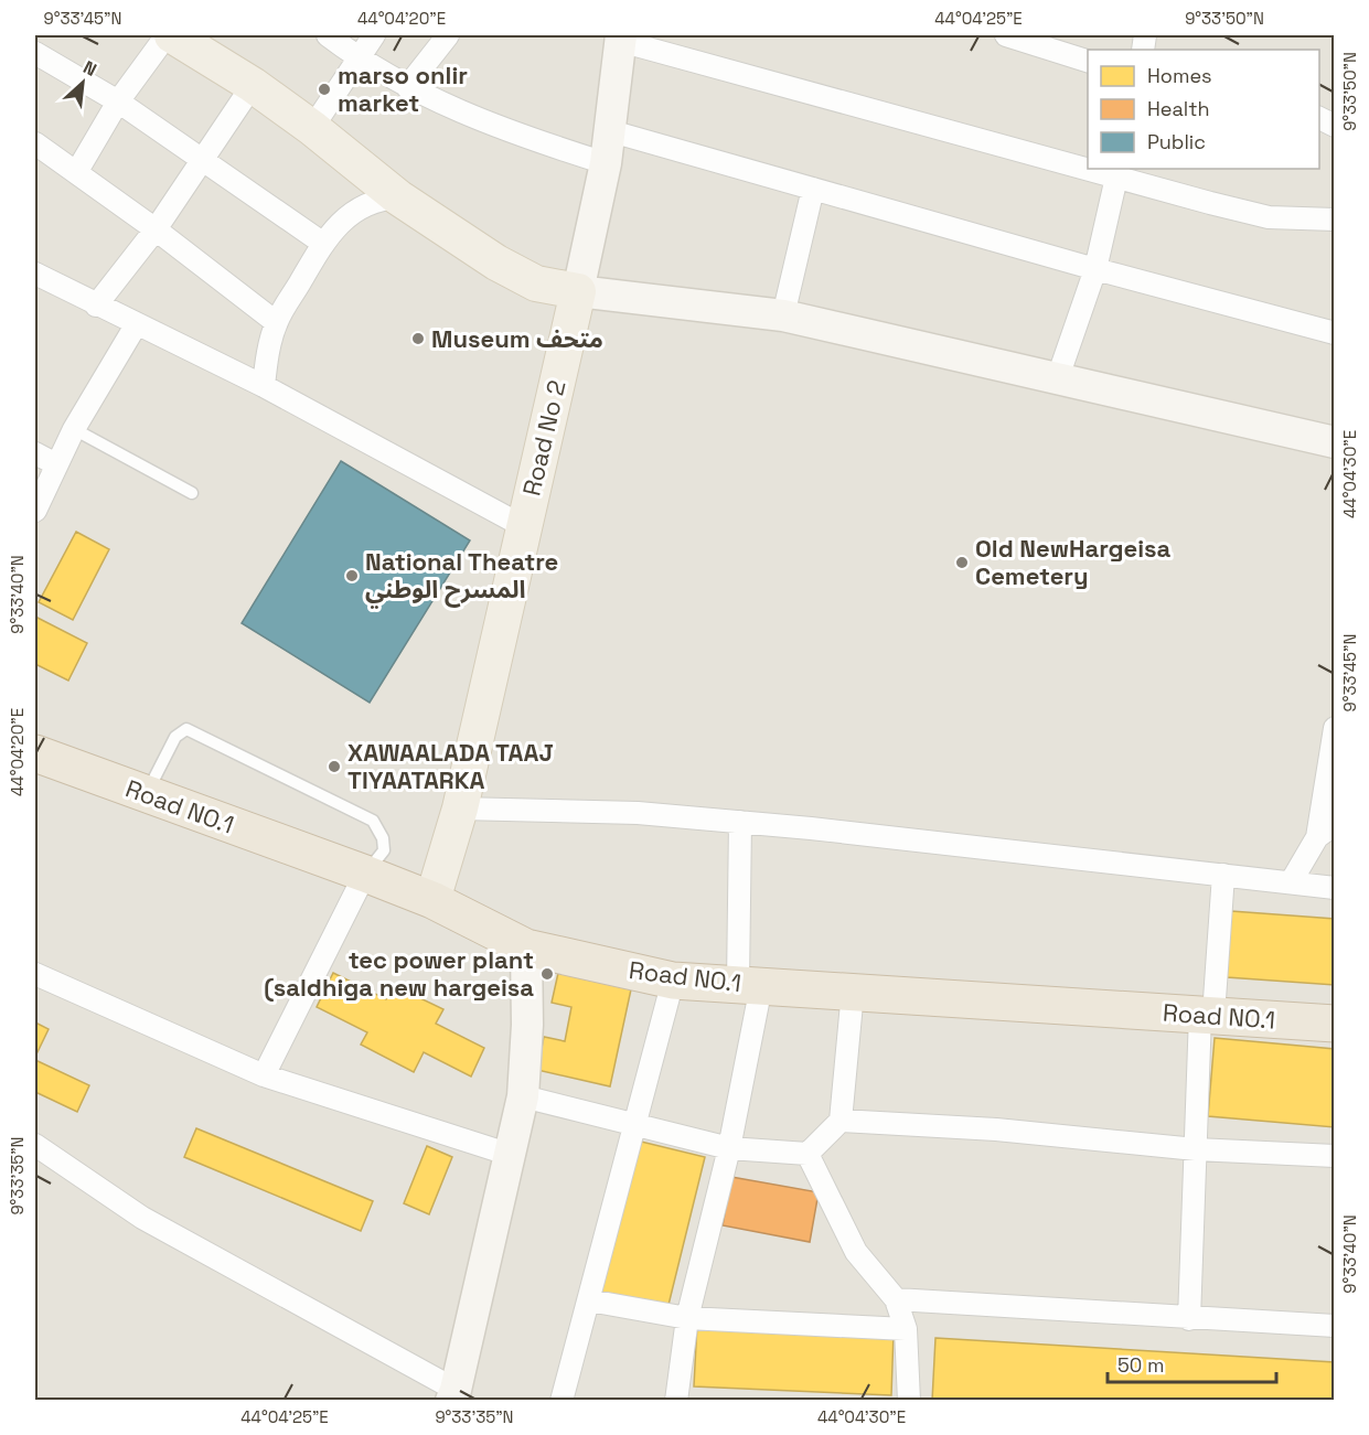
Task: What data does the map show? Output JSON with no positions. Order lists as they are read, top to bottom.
{
  "streets": {
    "highway": ["Road NO.1"],
    "main road": ["Road No 2"]
  },
  "crossings": [
    ["Road No 2", "Road NO.1"]
  ],
  "places": [
    "marso onlir market",
    "Museum متحف",
    "Old NewHargeisa Cemetery",
    "National Theatre المسرح الوطني",
    "XAWAALADA TAAJ TIYAATARKA",
    "tec power plant (saldhiga new hargeisa"
  ],
  "legend": ["Homes", "Health", "Public"],
  "scale_bar": "50 m",
  "north": "top right",
  "coordinates": [
    "9°33'45\"N",
    "44°04'20\"E",
    "44°04'25\"E",
    "9°33'50\"N",
    "44°04'30\"E",
    "9°33'40\"N",
    "9°33'35\"N"
  ]
}
